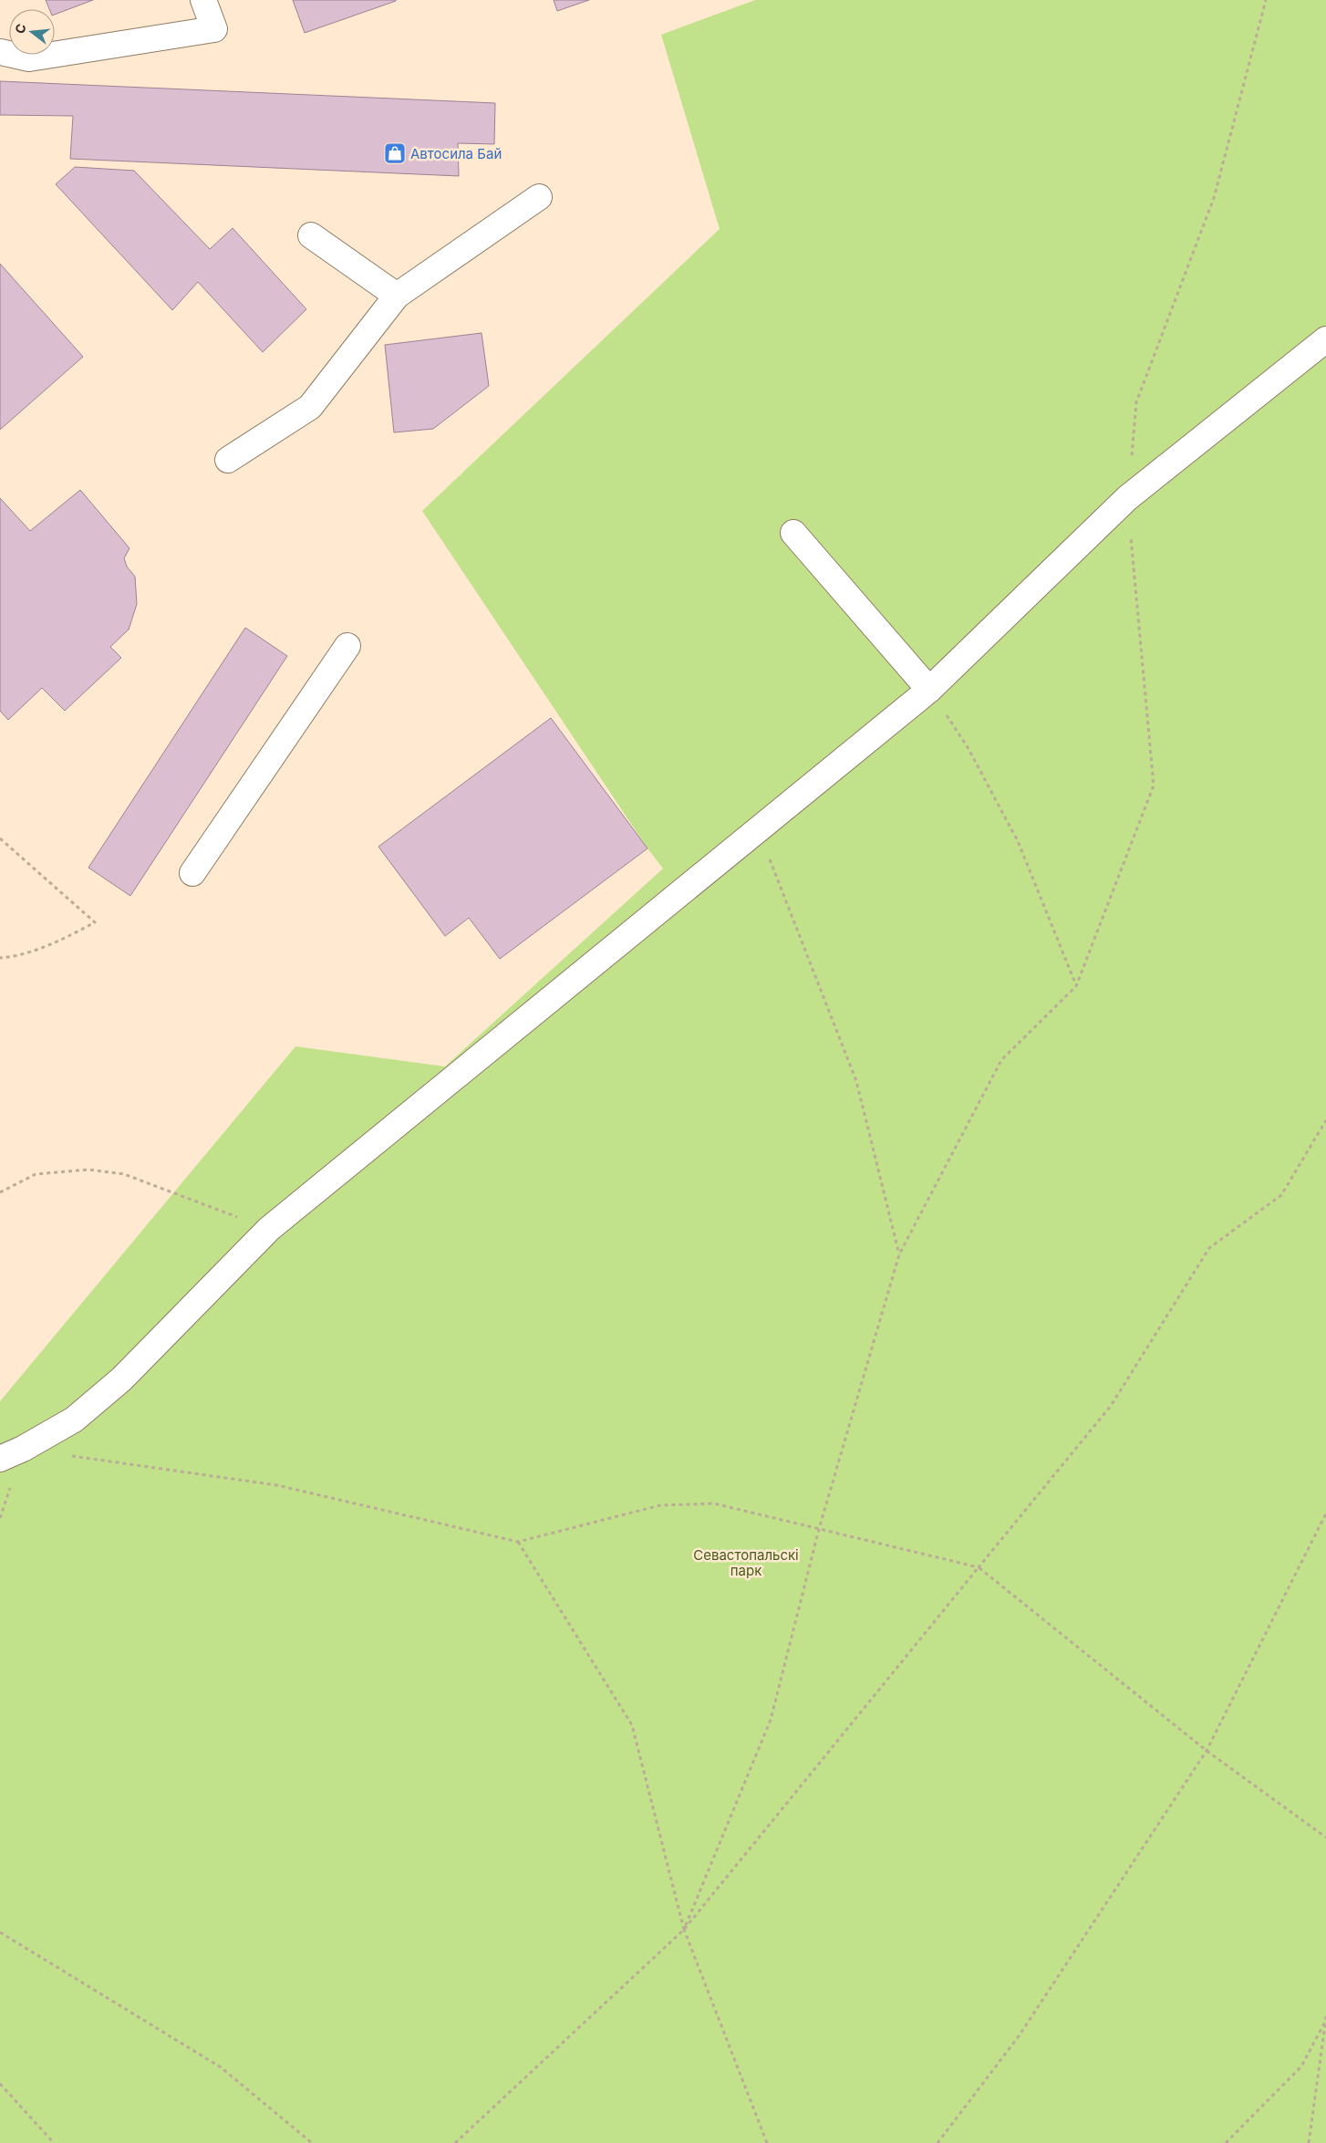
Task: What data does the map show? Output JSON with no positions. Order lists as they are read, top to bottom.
{
  "parks": ["Севастопальскі парк"],
  "places": {
    "shop": ["Автосила Бай"]
  },
  "north": "left"
}
